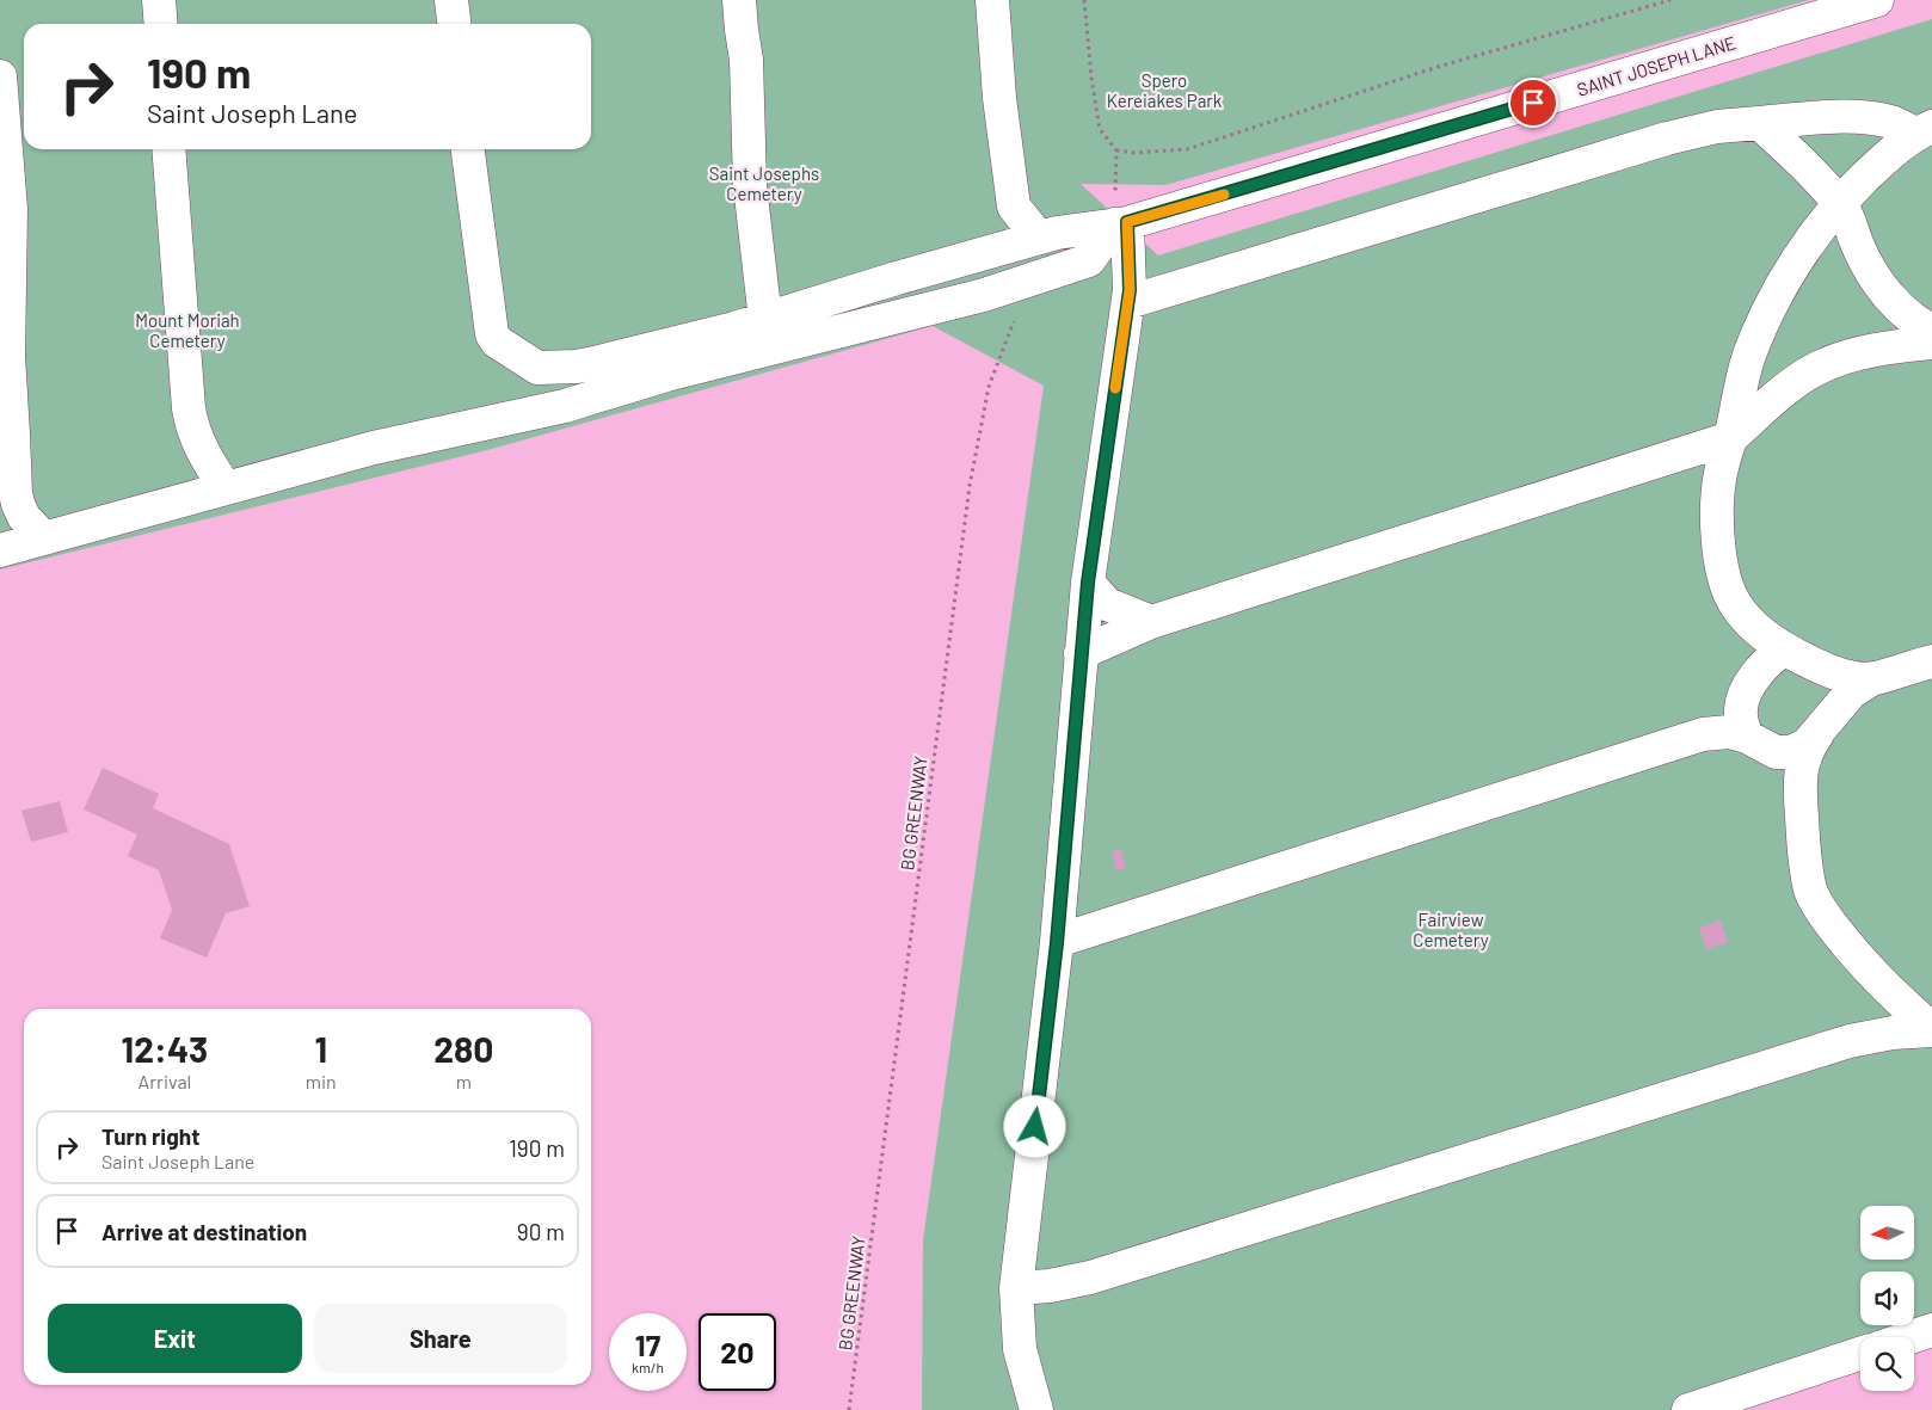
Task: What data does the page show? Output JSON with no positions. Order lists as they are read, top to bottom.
{
  "streets": {
    "street": ["SAINT JOSEPH LANE"],
    "path": ["BG GREENWAY"]
  },
  "parks": [
    "Spero Kereiakes Park",
    "Saint Josephs Cemetery",
    "Mount Moriah Cemetery",
    "Fairview Cemetery"
  ],
  "north": "left",
  "page": {
    "turn": ["190 m", "Saint Joseph Lane"],
    "eta": [
      "12:43",
      "Arrival",
      "1",
      "min",
      "280",
      "m"
    ],
    "list": [
      {
        "name": "Turn right",
        "note": "Saint Joseph Lane",
        "value": "190 m"
      },
      {
        "name": "Arrive at destination",
        "value": "90 m"
      }
    ],
    "buttons": ["Exit", "Share"],
    "speed": "17 km/h",
    "limit": "20"
  }
}
